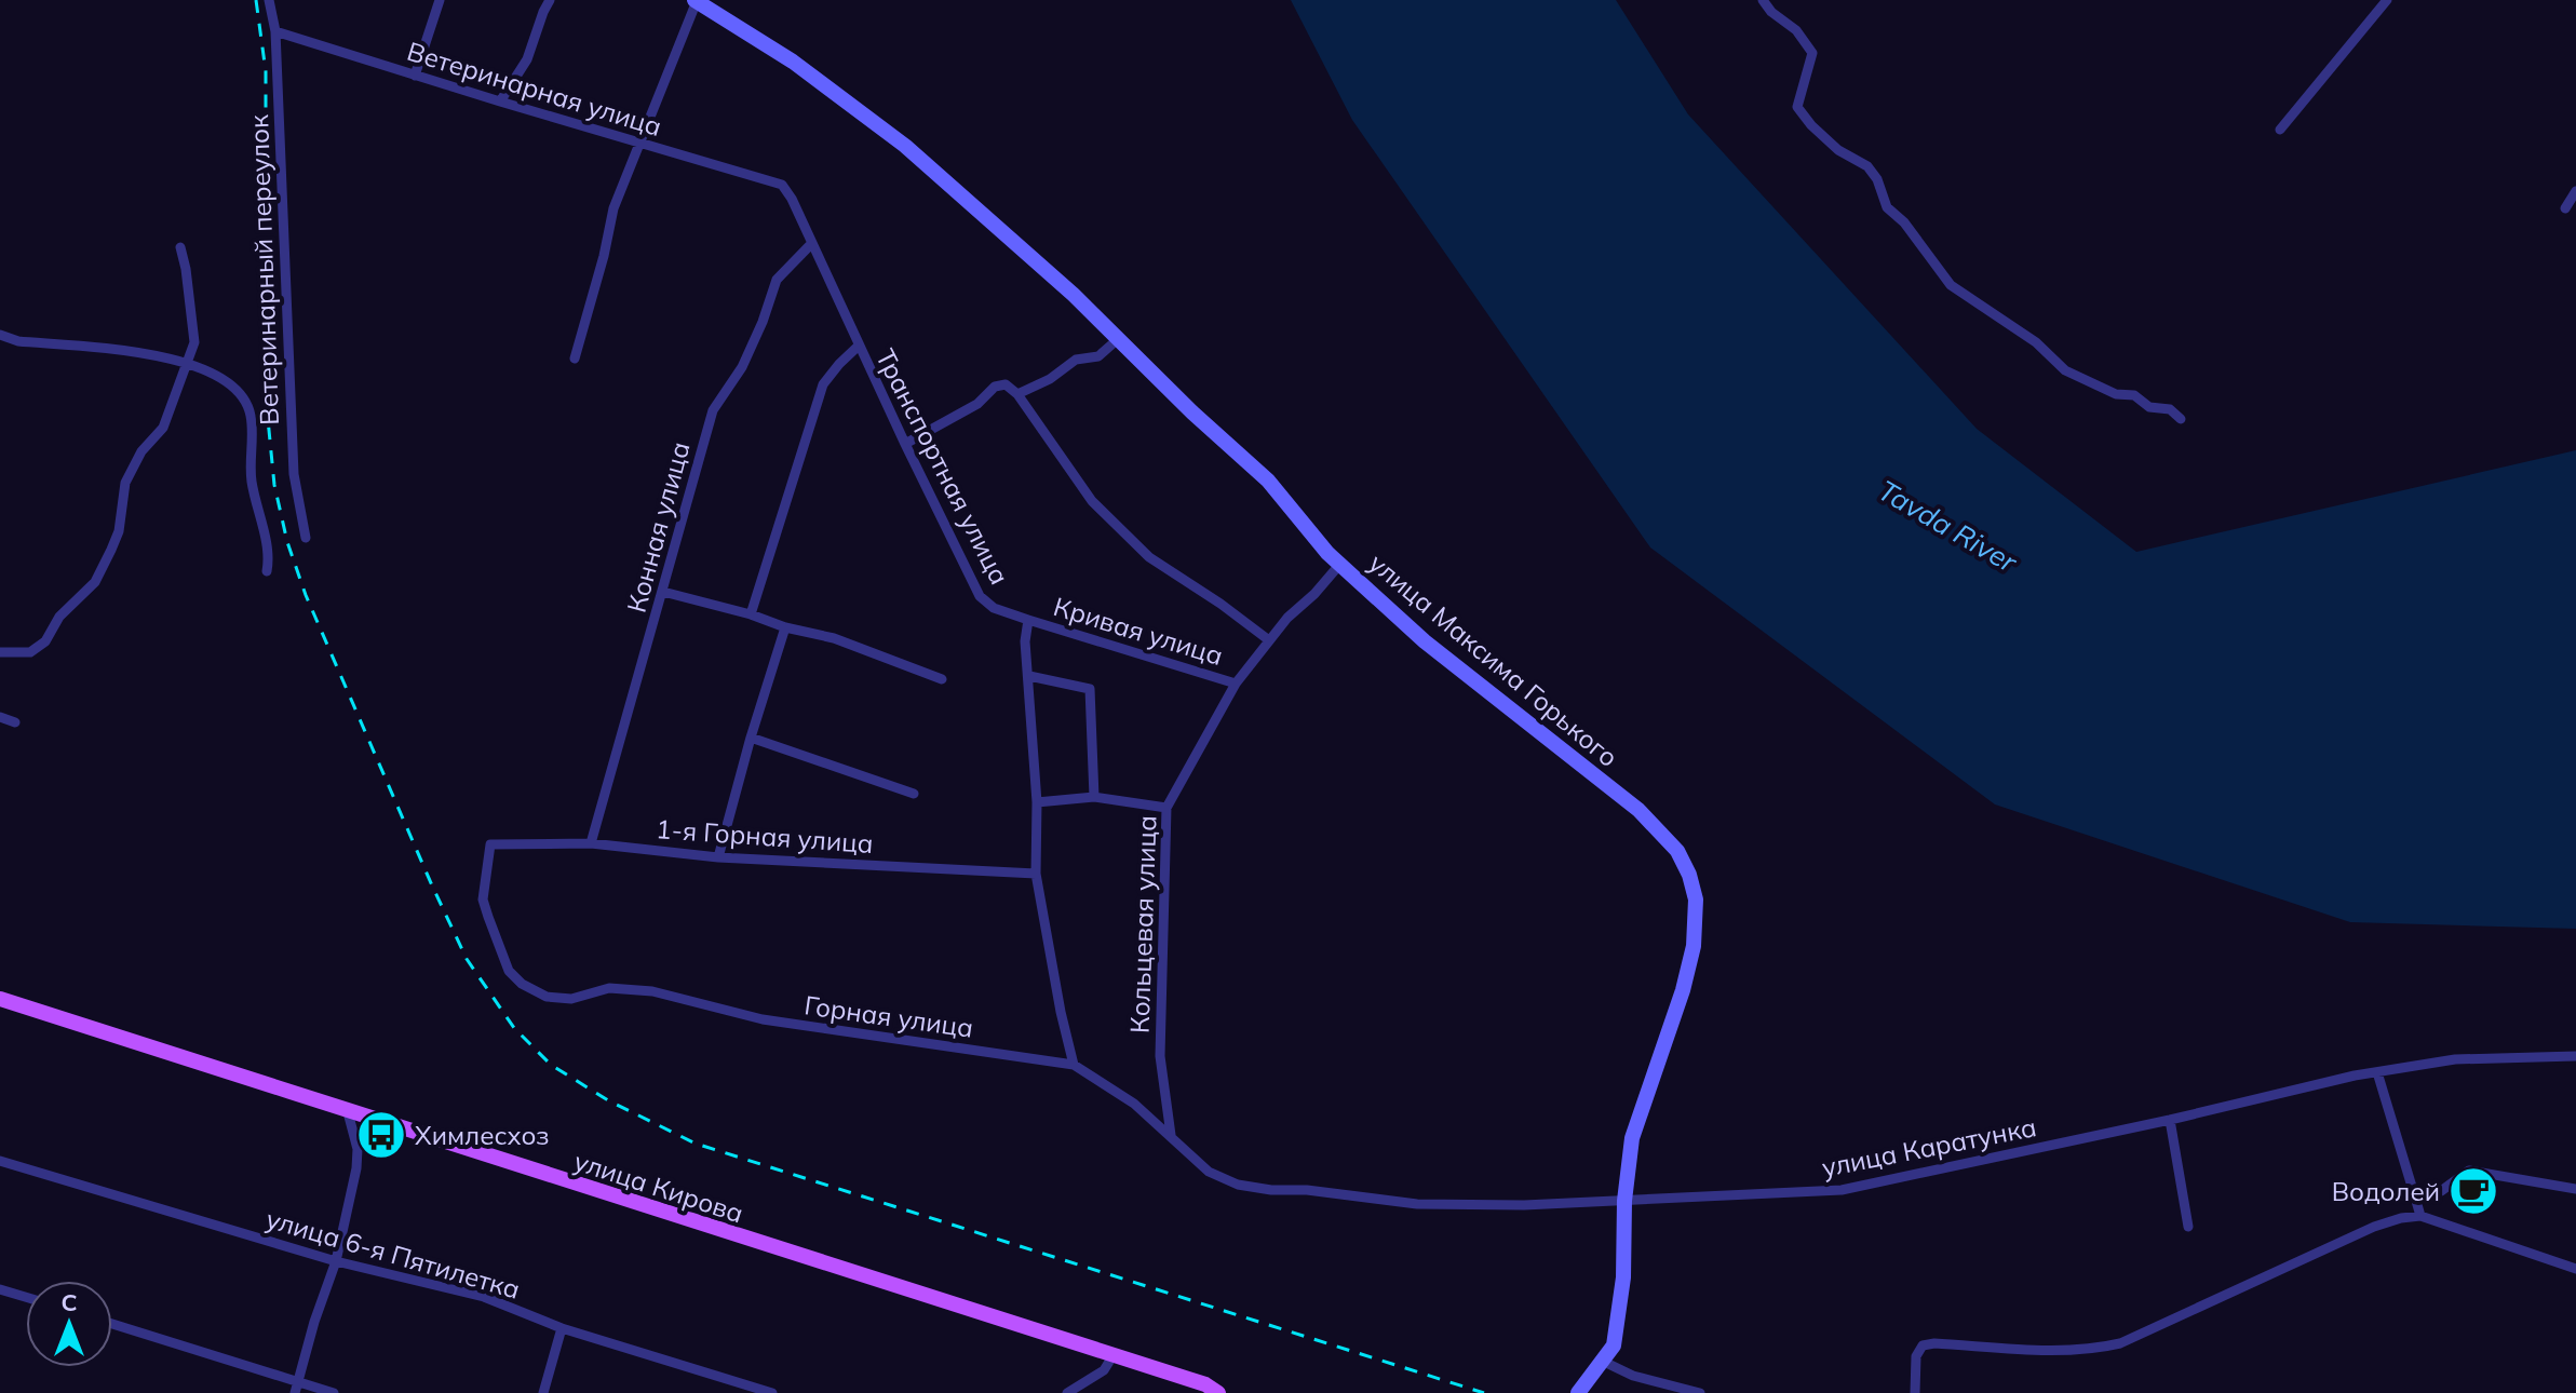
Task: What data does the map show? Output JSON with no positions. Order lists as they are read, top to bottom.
{
  "streets": {
    "main road": ["улица Кирова"],
    "street": [
      "Ветеринарная улица",
      "Ветеринарный переулок",
      "Транспортная улица",
      "Конная улица",
      "Кривая улица",
      "улица Максима Горького",
      "1-я Горная улица",
      "Кольцевая улица",
      "Горная улица",
      "улица Каратунка",
      "улица 6-я Пятилетка"
    ]
  },
  "crossings": [
    ["Ветеринарная улица", "Ветеринарный переулок"],
    ["Ветеринарная улица", "Транспортная улица"],
    ["Транспортная улица", "Конная улица"],
    ["Транспортная улица", "Кривая улица"],
    ["Конная улица", "1-я Горная улица"],
    ["Кривая улица", "Кольцевая улица"],
    ["улица Максима Горького", "Кольцевая улица"],
    ["улица Максима Горького", "улица Каратунка"],
    ["1-я Горная улица", "Горная улица"],
    ["Кольцевая улица", "Горная улица"],
    ["Горная улица", "улица Каратунка"]
  ],
  "water": ["Tavda River"],
  "places": {
    "bus stop": ["Химлесхоз"],
    "cafe": ["Водолей"]
  },
  "north": "top"
}
